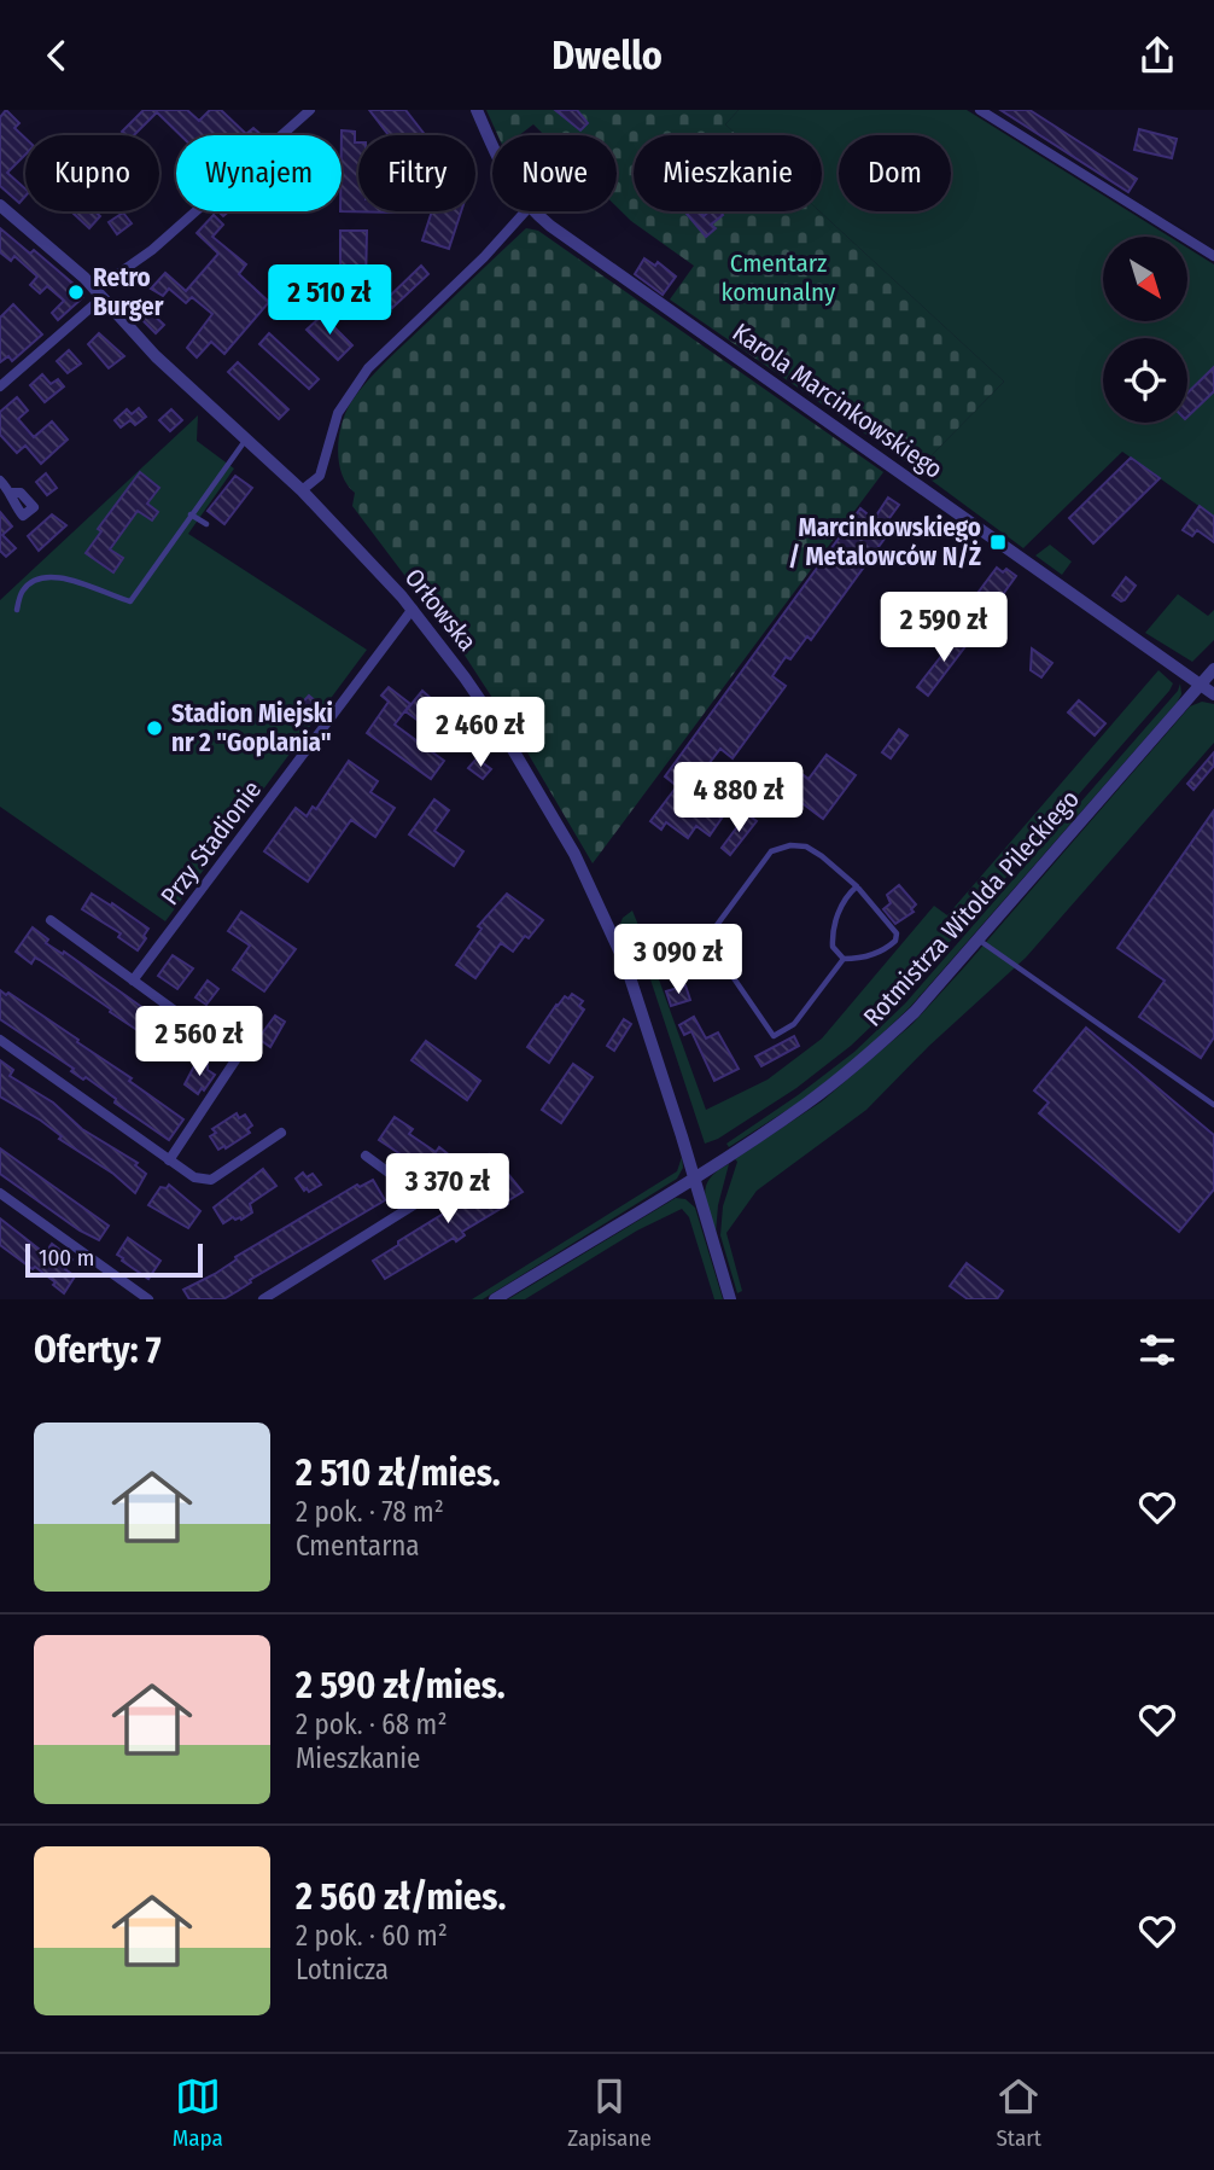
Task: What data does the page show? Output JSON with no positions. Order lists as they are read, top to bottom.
{
  "streets": {
    "street": [
      "Karola Marcinkowskiego",
      "Orłowska",
      "Przy Stadionie",
      "Rotmistrza Witolda Pileckiego"
    ]
  },
  "crossings": [
    ["Karola Marcinkowskiego", "Rotmistrza Witolda Pileckiego"],
    ["Orłowska", "Przy Stadionie"],
    ["Orłowska", "Rotmistrza Witolda Pileckiego"]
  ],
  "parks": ["Cmentarz komunalny"],
  "places": {
    "other": ["Retro Burger", "Stadion Miejski nr 2 \"Goplania\""],
    "transit": ["Marcinkowskiego / Metalowców N/Ż"]
  },
  "scale_bar": "100 m",
  "north": "bottom right",
  "page": {
    "header": "Dwello",
    "chip": [
      "Kupno",
      "Wynajem",
      "Filtry",
      "Nowe",
      "Mieszkanie",
      "Dom"
    ],
    "price": [
      "2 510 zł",
      "2 590 zł",
      "2 460 zł",
      "4 880 zł",
      "3 090 zł",
      "2 560 zł",
      "3 370 zł"
    ],
    "scale": "100 m",
    "heading": "Oferty: 7",
    "list": [
      {
        "name": "2 510 zł/mies.",
        "note": "2 pok. · 78 m² · Cmentarna"
      },
      {
        "name": "2 590 zł/mies.",
        "note": "2 pok. · 68 m² · Mieszkanie"
      },
      {
        "name": "2 560 zł/mies.",
        "note": "2 pok. · 60 m² · Lotnicza"
      }
    ],
    "tabs": ["Mapa", "Zapisane", "Start"]
  }
}
